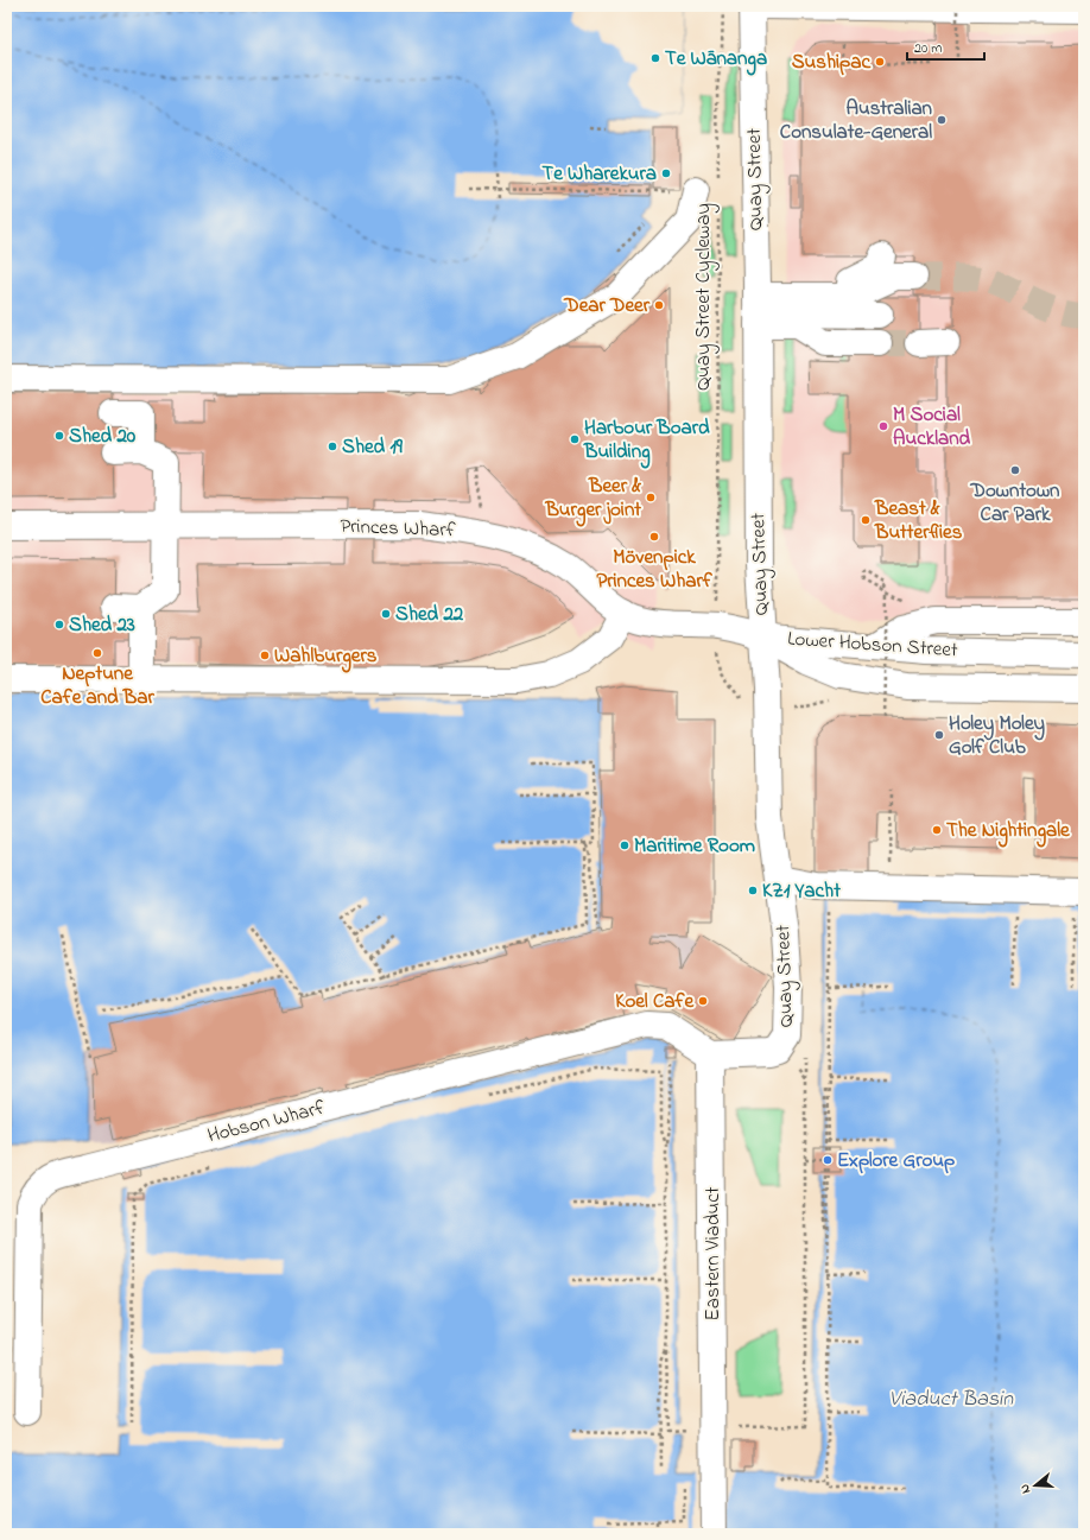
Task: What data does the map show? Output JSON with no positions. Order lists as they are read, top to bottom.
{
  "streets": {
    "street": [
      "Quay Street",
      "Princes Wharf",
      "Lower Hobson Street",
      "Hobson Wharf",
      "Eastern Viaduct"
    ],
    "path": ["Quay Street Cycleway"]
  },
  "crossings": [
    ["Quay Street", "Princes Wharf"],
    ["Quay Street", "Lower Hobson Street"],
    ["Quay Street", "Hobson Wharf"],
    ["Quay Street", "Eastern Viaduct"],
    ["Princes Wharf", "Lower Hobson Street"],
    ["Hobson Wharf", "Eastern Viaduct"]
  ],
  "water": ["Viaduct Basin"],
  "places": [
    "Te Wānanga",
    "Sushipac",
    "Australian Consulate-General",
    "Te Wharekura",
    "Dear Deer",
    "M Social Auckland",
    "Shed 20",
    "Harbour Board Building",
    "Shed 19",
    "Downtown Car Park",
    "Beer & Burger joint",
    "Beast & Butterflies",
    "Mövenpick Princes Wharf",
    "Shed 22",
    "Shed 23",
    "Neptune Cafe and Bar",
    "Wahlburgers",
    "Holey Moley Golf Club",
    "The Nightingale",
    "Maritime Room",
    "KZ1 Yacht",
    "Koel Cafe",
    "Explore Group"
  ],
  "scale_bar": "20 m",
  "north": "left"
}
